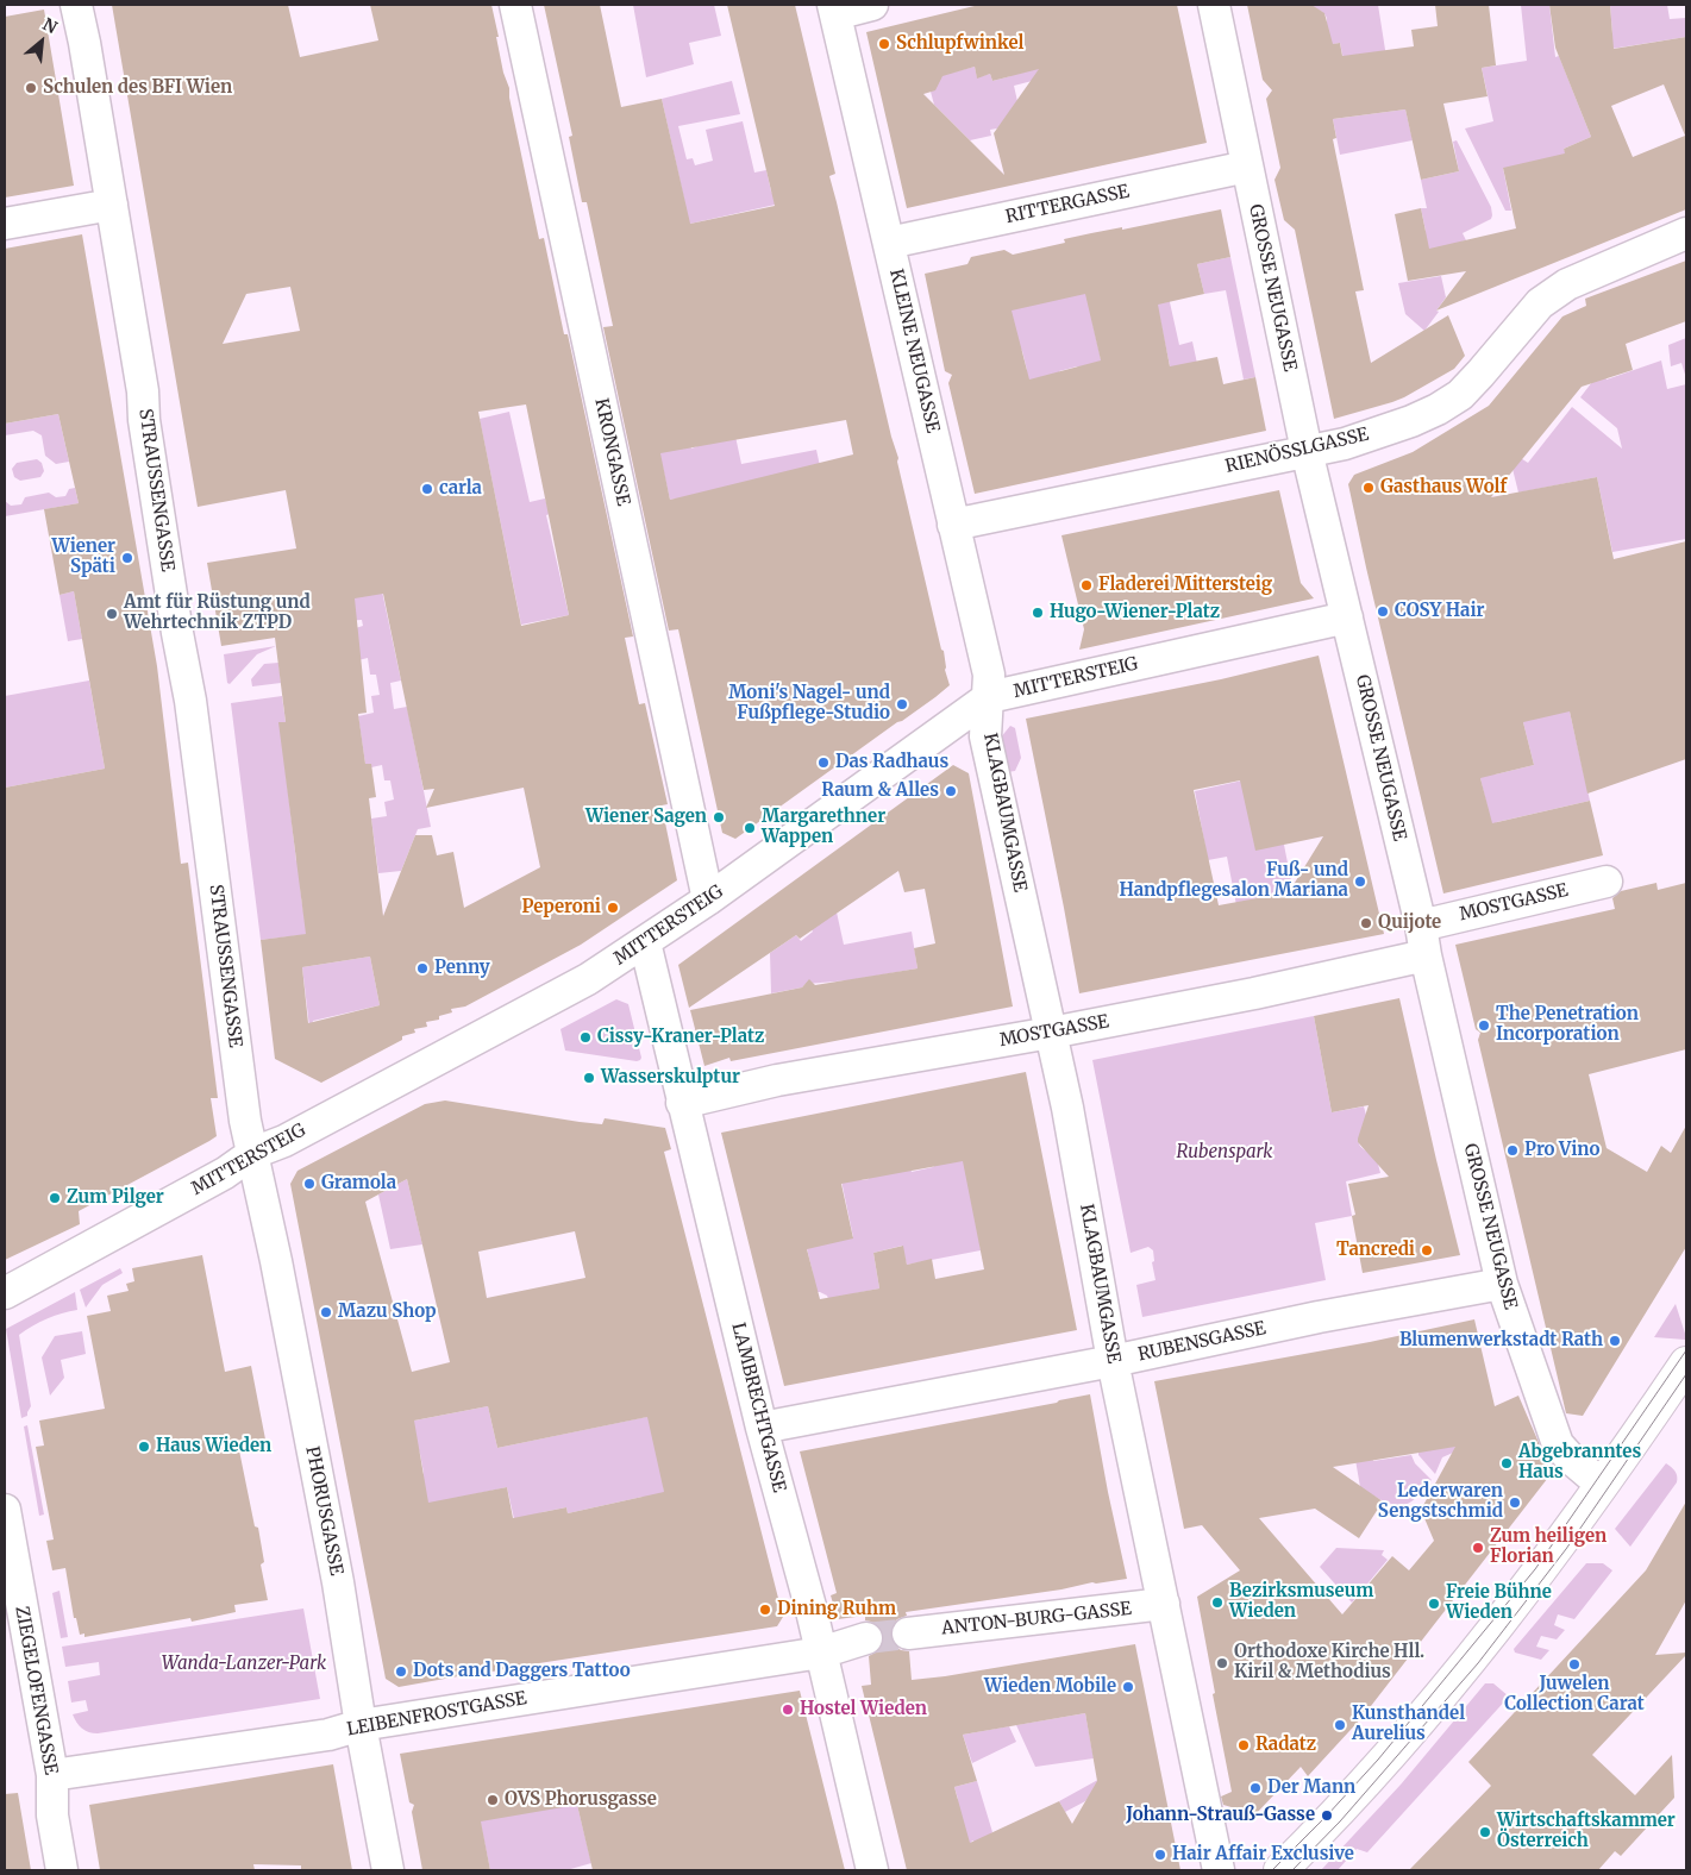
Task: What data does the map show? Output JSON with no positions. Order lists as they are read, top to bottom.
{
  "streets": {
    "street": [
      "RITTERGASSE",
      "GROSSE NEUGASSE",
      "KLEINE NEUGASSE",
      "RIENÖSSLGASSE",
      "KRONGASSE",
      "STRAUSSENGASSE",
      "MITTERSTEIG",
      "KLAGBAUMGASSE",
      "MOSTGASSE",
      "RUBENSGASSE",
      "LAMBRECHTGASSE",
      "PHORUSGASSE",
      "ANTON-BURG-GASSE",
      "ZIEGELOFENGASSE",
      "LEIBENFROSTGASSE"
    ]
  },
  "crossings": [
    ["RITTERGASSE", "GROSSE NEUGASSE"],
    ["RITTERGASSE", "KLEINE NEUGASSE"],
    ["GROSSE NEUGASSE", "RIENÖSSLGASSE"],
    ["GROSSE NEUGASSE", "MITTERSTEIG"],
    ["GROSSE NEUGASSE", "MOSTGASSE"],
    ["GROSSE NEUGASSE", "RUBENSGASSE"],
    ["KLEINE NEUGASSE", "RIENÖSSLGASSE"],
    ["KLEINE NEUGASSE", "MITTERSTEIG"],
    ["KLEINE NEUGASSE", "KLAGBAUMGASSE"],
    ["KRONGASSE", "MITTERSTEIG"],
    ["STRAUSSENGASSE", "MITTERSTEIG"],
    ["STRAUSSENGASSE", "PHORUSGASSE"],
    ["MITTERSTEIG", "KLAGBAUMGASSE"],
    ["MITTERSTEIG", "LAMBRECHTGASSE"],
    ["MITTERSTEIG", "PHORUSGASSE"],
    ["KLAGBAUMGASSE", "MOSTGASSE"],
    ["KLAGBAUMGASSE", "RUBENSGASSE"],
    ["KLAGBAUMGASSE", "ANTON-BURG-GASSE"],
    ["MOSTGASSE", "LAMBRECHTGASSE"],
    ["RUBENSGASSE", "LAMBRECHTGASSE"],
    ["LAMBRECHTGASSE", "LEIBENFROSTGASSE"],
    ["PHORUSGASSE", "LEIBENFROSTGASSE"],
    ["ZIEGELOFENGASSE", "LEIBENFROSTGASSE"]
  ],
  "parks": ["Rubenspark", "Wanda-Lanzer-Park"],
  "places": [
    "Schlupfwinkel",
    "Schulen des BFI Wien",
    "Gasthaus Wolf",
    "carla",
    "Wiener Späti",
    "Fladerei Mittersteig",
    "COSY Hair",
    "Hugo-Wiener-Platz",
    "Amt für Rüstung und Wehrtechnik ZTPD",
    "Moni's Nagel- und Fußpflege-Studio",
    "Das Radhaus",
    "Raum & Alles",
    "Wiener Sagen",
    "Margarethner Wappen",
    "Fuß- und Handpflegesalon Mariana",
    "Peperoni",
    "Quijote",
    "Penny",
    "The Penetration Incorporation",
    "Cissy-Kraner-Platz",
    "Wasserskulptur",
    "Pro Vino",
    "Gramola",
    "Zum Pilger",
    "Tancredi",
    "Mazu Shop",
    "Blumenwerkstadt Rath",
    "Haus Wieden",
    "Abgebranntes Haus",
    "Lederwaren Sengstschmid",
    "Zum heiligen Florian",
    "Bezirksmuseum Wieden",
    "Freie Bühne Wieden",
    "Dining Ruhm",
    "Orthodoxe Kirche Hll. Kiril & Methodius",
    "Juwelen Collection Carat",
    "Dots and Daggers Tattoo",
    "Wieden Mobile",
    "Hostel Wieden",
    "Kunsthandel Aurelius",
    "Radatz",
    "Der Mann",
    "OVS Phorusgasse",
    "Johann-Strauß-Gasse",
    "Wirtschaftskammer Österreich",
    "Hair Affair Exclusive"
  ],
  "north": "top right"
}
